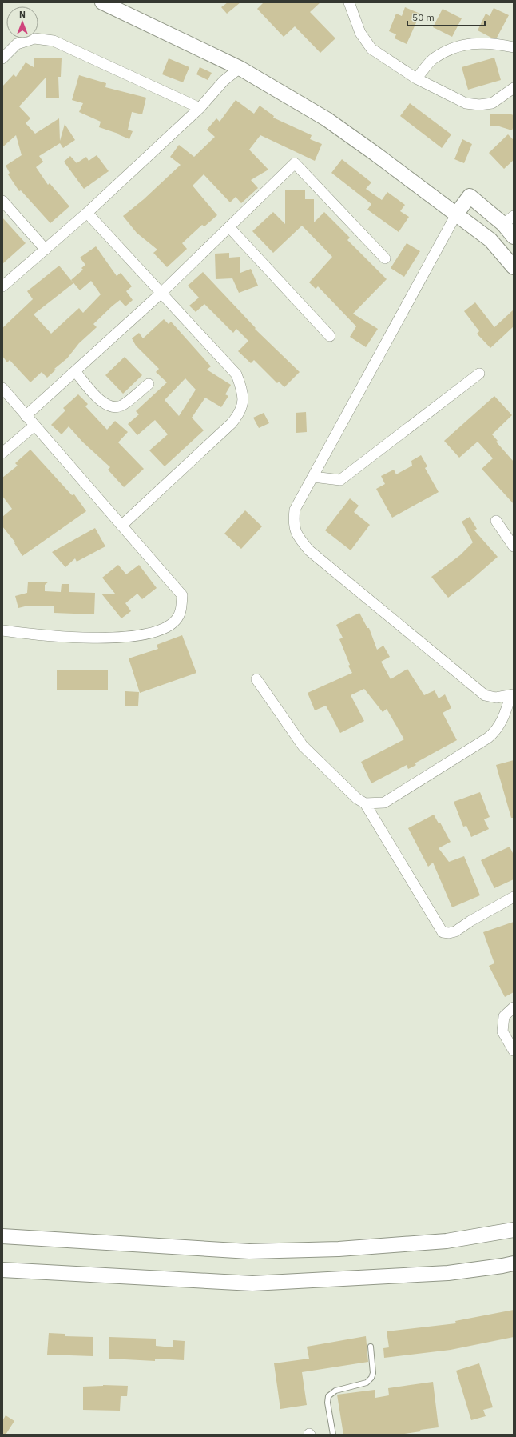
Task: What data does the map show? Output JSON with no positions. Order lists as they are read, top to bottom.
{
  "scale_bar": "50 m",
  "north": "top"
}
